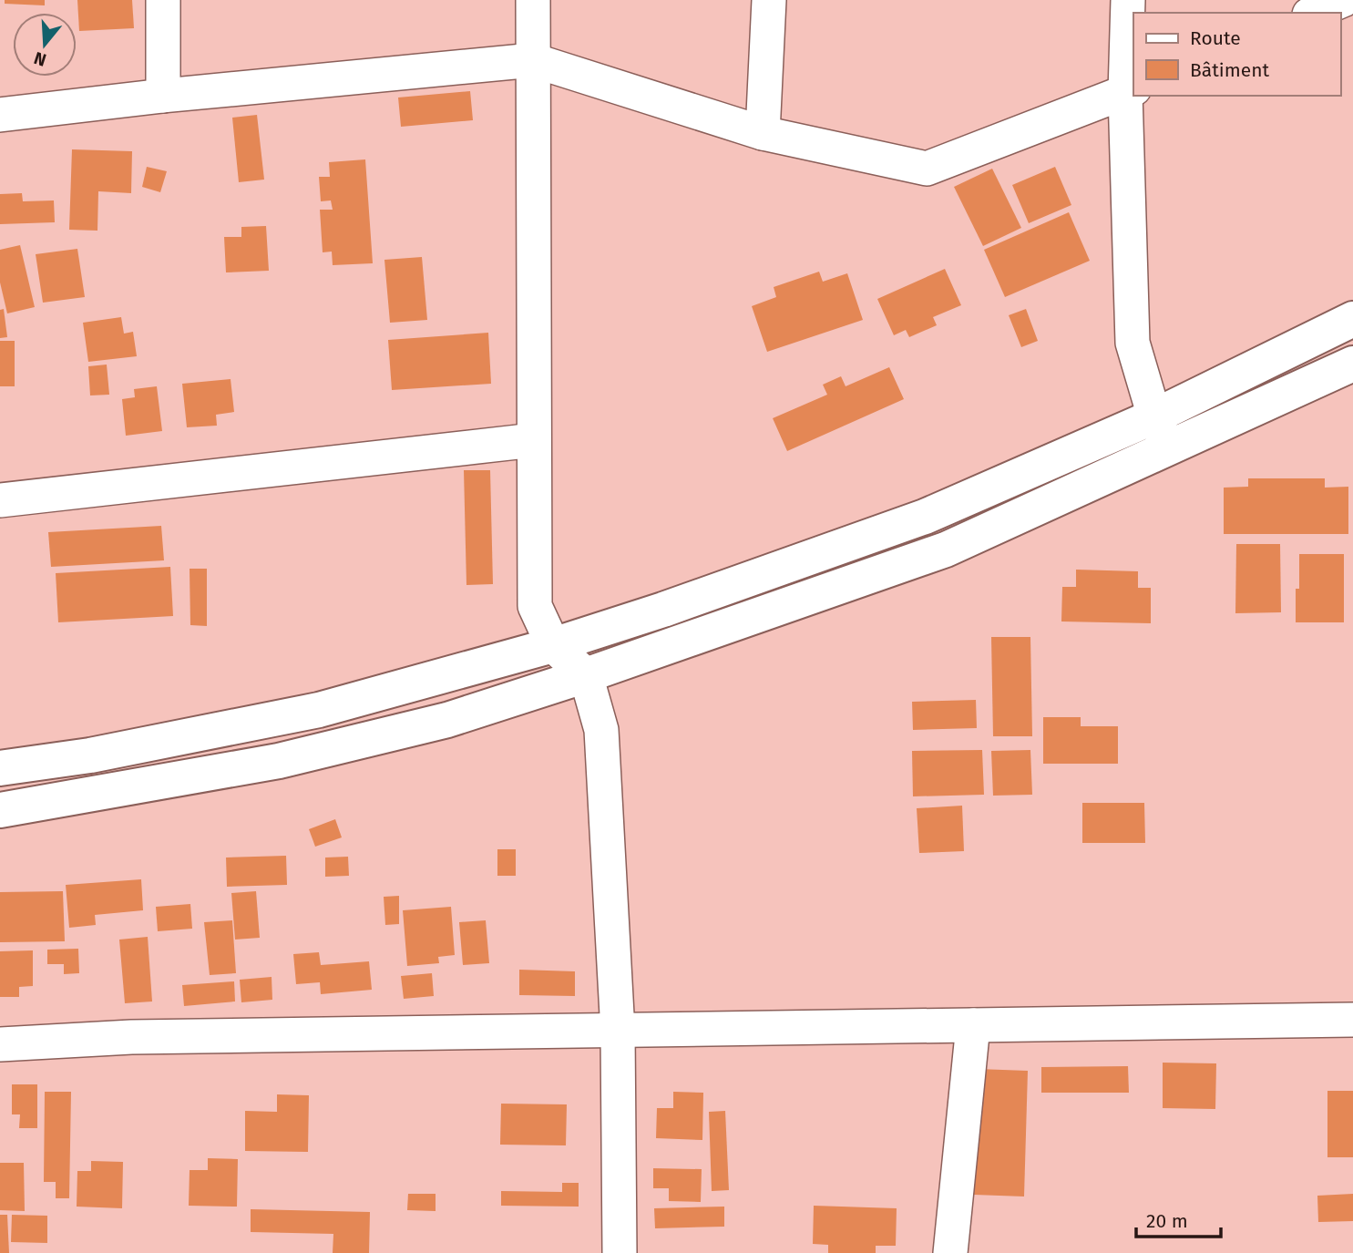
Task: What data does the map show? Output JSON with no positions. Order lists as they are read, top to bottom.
{
  "legend": ["Route", "Bâtiment"],
  "scale_bar": "20 m",
  "north": "bottom"
}
